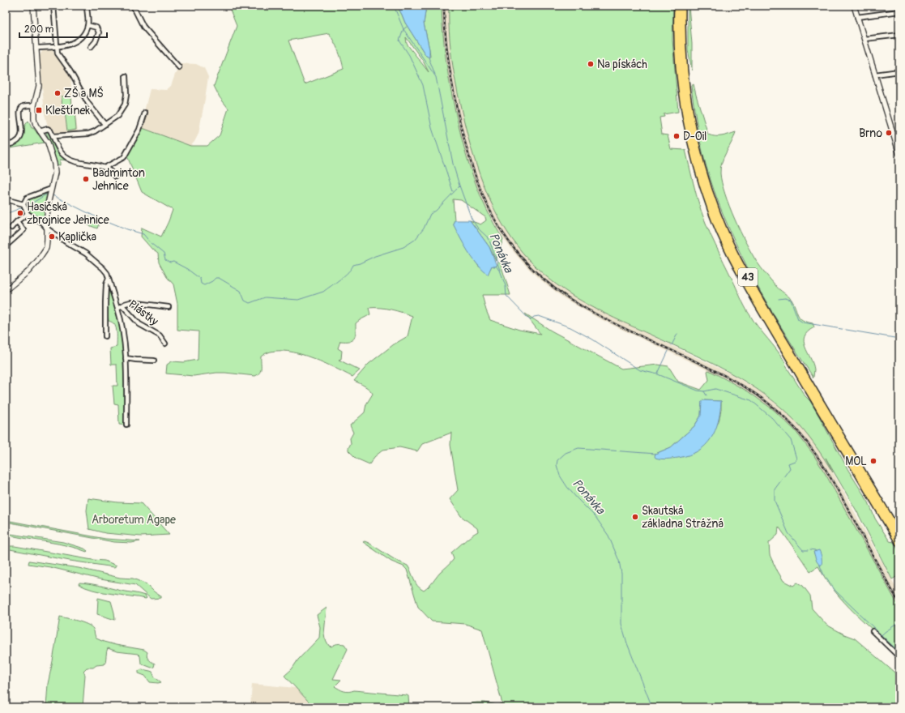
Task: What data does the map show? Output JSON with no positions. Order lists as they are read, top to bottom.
{
  "streets": {
    "highway": ["43"],
    "street": ["Plástky"]
  },
  "water": ["Ponávka"],
  "parks": ["Arboretum Agape"],
  "places": {
    "other": [
      "Na pískách",
      "ZŠ a MŠ",
      "Brno",
      "D-Oil",
      "Badminton Jehnice",
      "Hasičská zbrojnice Jehnice",
      "Kaplička",
      "MOL",
      "Skautská základna Strážná"
    ],
    "transit": ["Kleštínek"]
  },
  "scale_bar": "200 m"
}
